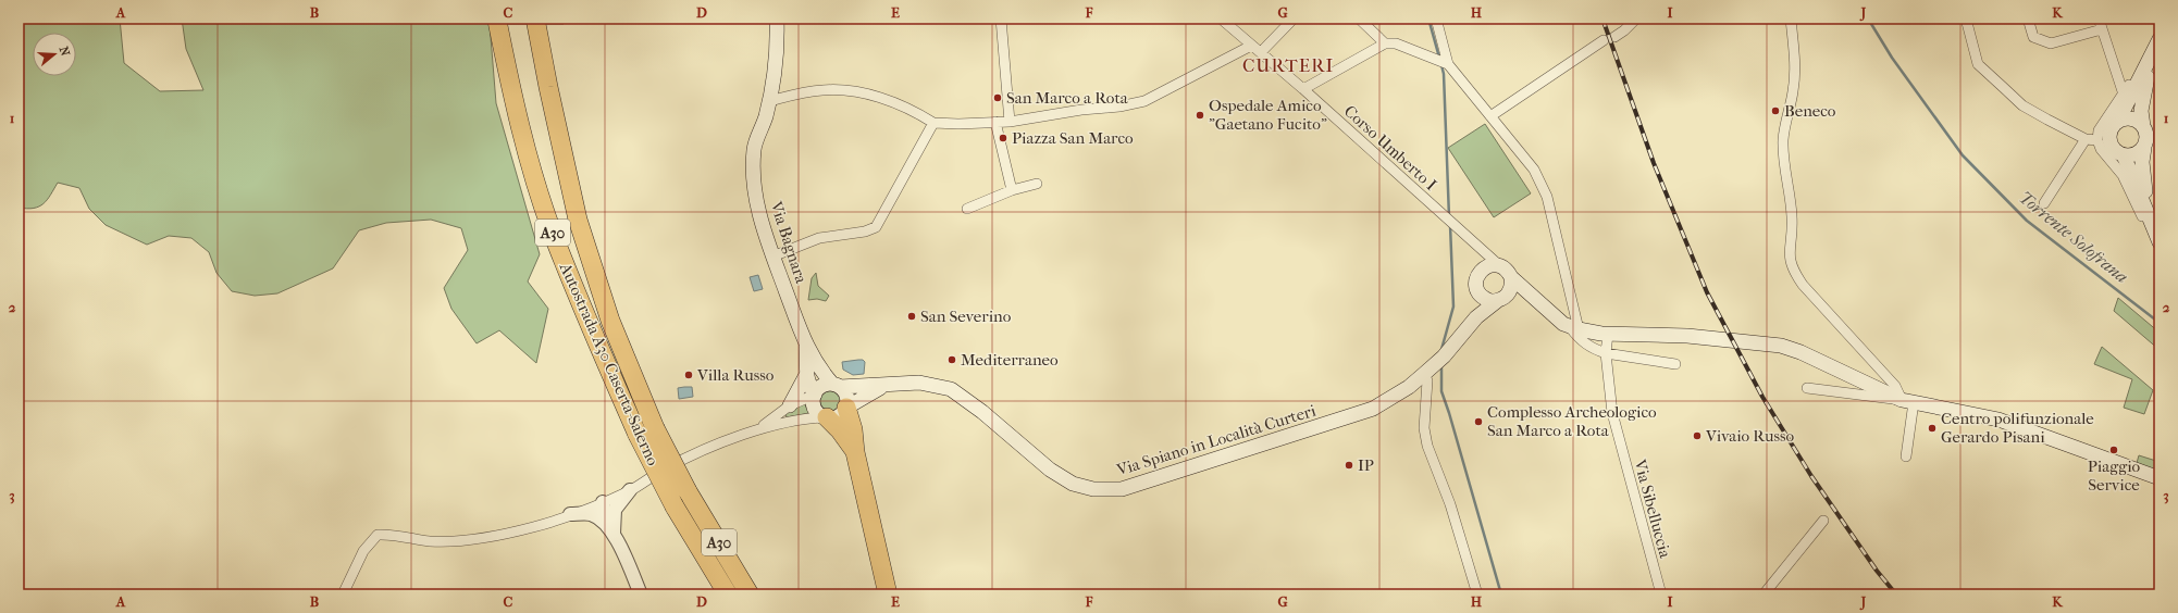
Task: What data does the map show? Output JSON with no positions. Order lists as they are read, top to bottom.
{
  "streets": {
    "highway": ["A30", "Autostrada A30 Caserta-Salerno"],
    "main road": ["Via Bagnara", "Via Spiano in Località Curteri"],
    "street": ["Corso Umberto I", "Via Sibelluccia"]
  },
  "crossings": [
    ["Corso Umberto I", "Via Spiano in Località Curteri"],
    ["Via Bagnara", "Via Spiano in Località Curteri"]
  ],
  "districts": ["CURTERI"],
  "water": ["Torrente Solofrana"],
  "places": [
    "San Marco a Rota",
    "Beneco",
    "Ospedale Amico \"Gaetano Fucito\"",
    "Piazza San Marco",
    "San Severino",
    "Mediterraneo",
    "Villa Russo",
    "Complesso Archeologico San Marco a Rota",
    "Centro polifunzionale Gerardo Pisani",
    "Vivaio Russo",
    "Piaggio Service",
    "IP"
  ],
  "north": "right",
  "grid": {
    "columns": [
      "A",
      "B",
      "C",
      "D",
      "E",
      "F",
      "G",
      "H",
      "I",
      "J",
      "K"
    ],
    "rows": ["1", "2", "3"]
  }
}
